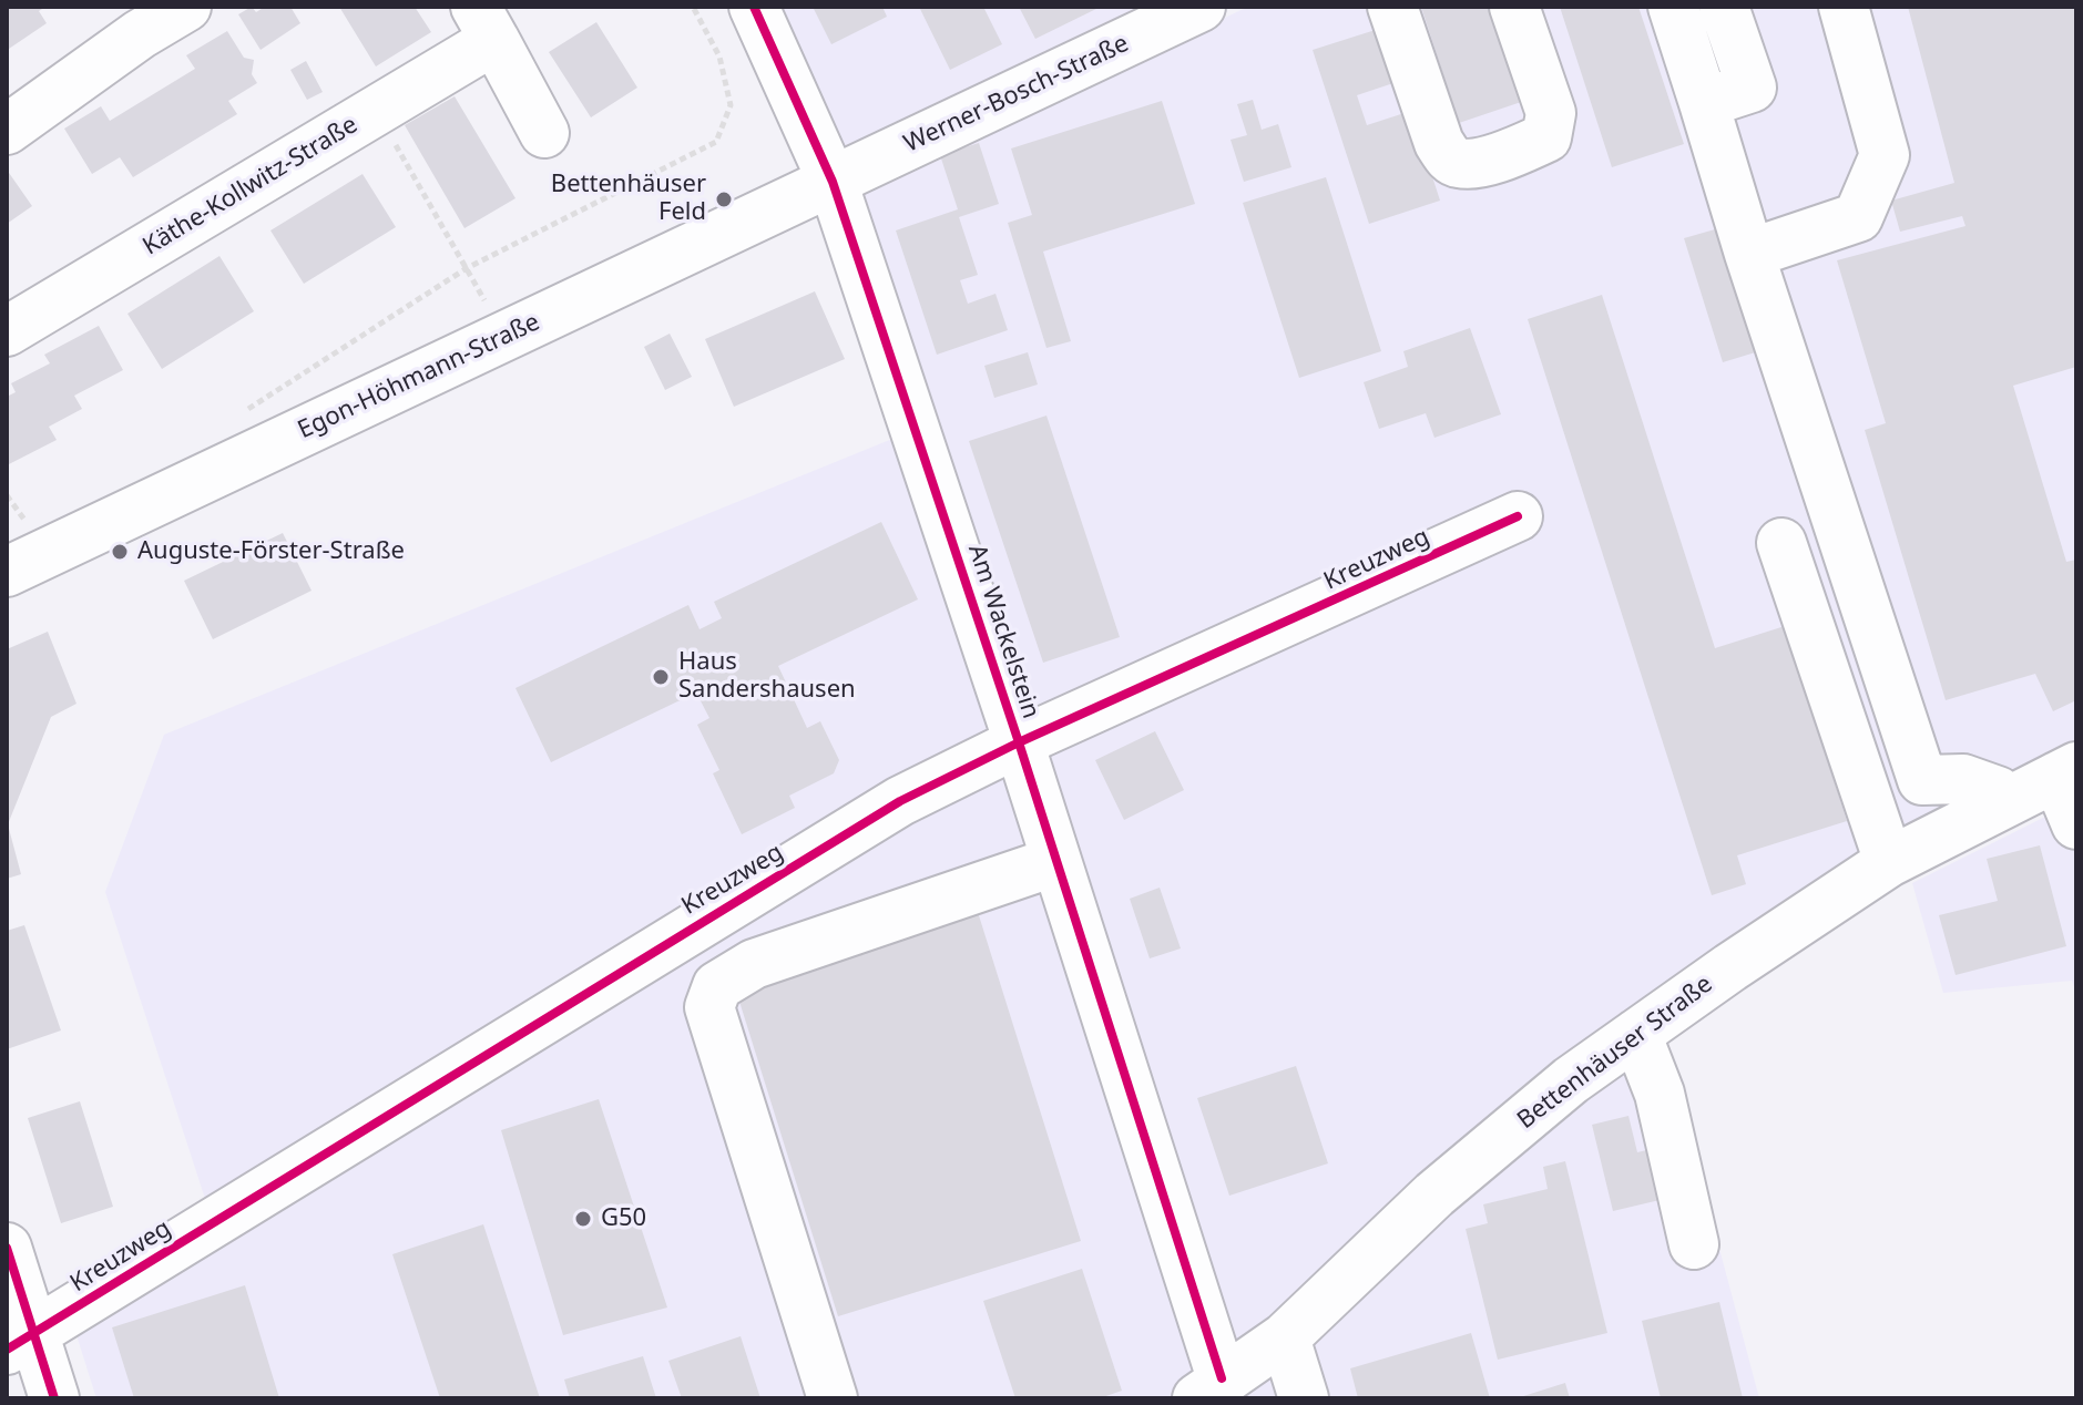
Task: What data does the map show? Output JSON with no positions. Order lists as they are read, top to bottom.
{
  "streets": {
    "street": [
      "Werner-Bosch-Straße",
      "Käthe-Kollwitz-Straße",
      "Egon-Höhmann-Straße",
      "Kreuzweg",
      "Am Wackelstein",
      "Bettenhäuser Straße"
    ]
  },
  "crossings": [
    ["Werner-Bosch-Straße", "Egon-Höhmann-Straße"],
    ["Werner-Bosch-Straße", "Am Wackelstein"],
    ["Egon-Höhmann-Straße", "Am Wackelstein"],
    ["Kreuzweg", "Am Wackelstein"],
    ["Am Wackelstein", "Bettenhäuser Straße"]
  ],
  "places": [
    "Bettenhäuser Feld",
    "Auguste-Förster-Straße",
    "Haus Sandershausen",
    "G50"
  ]
}
